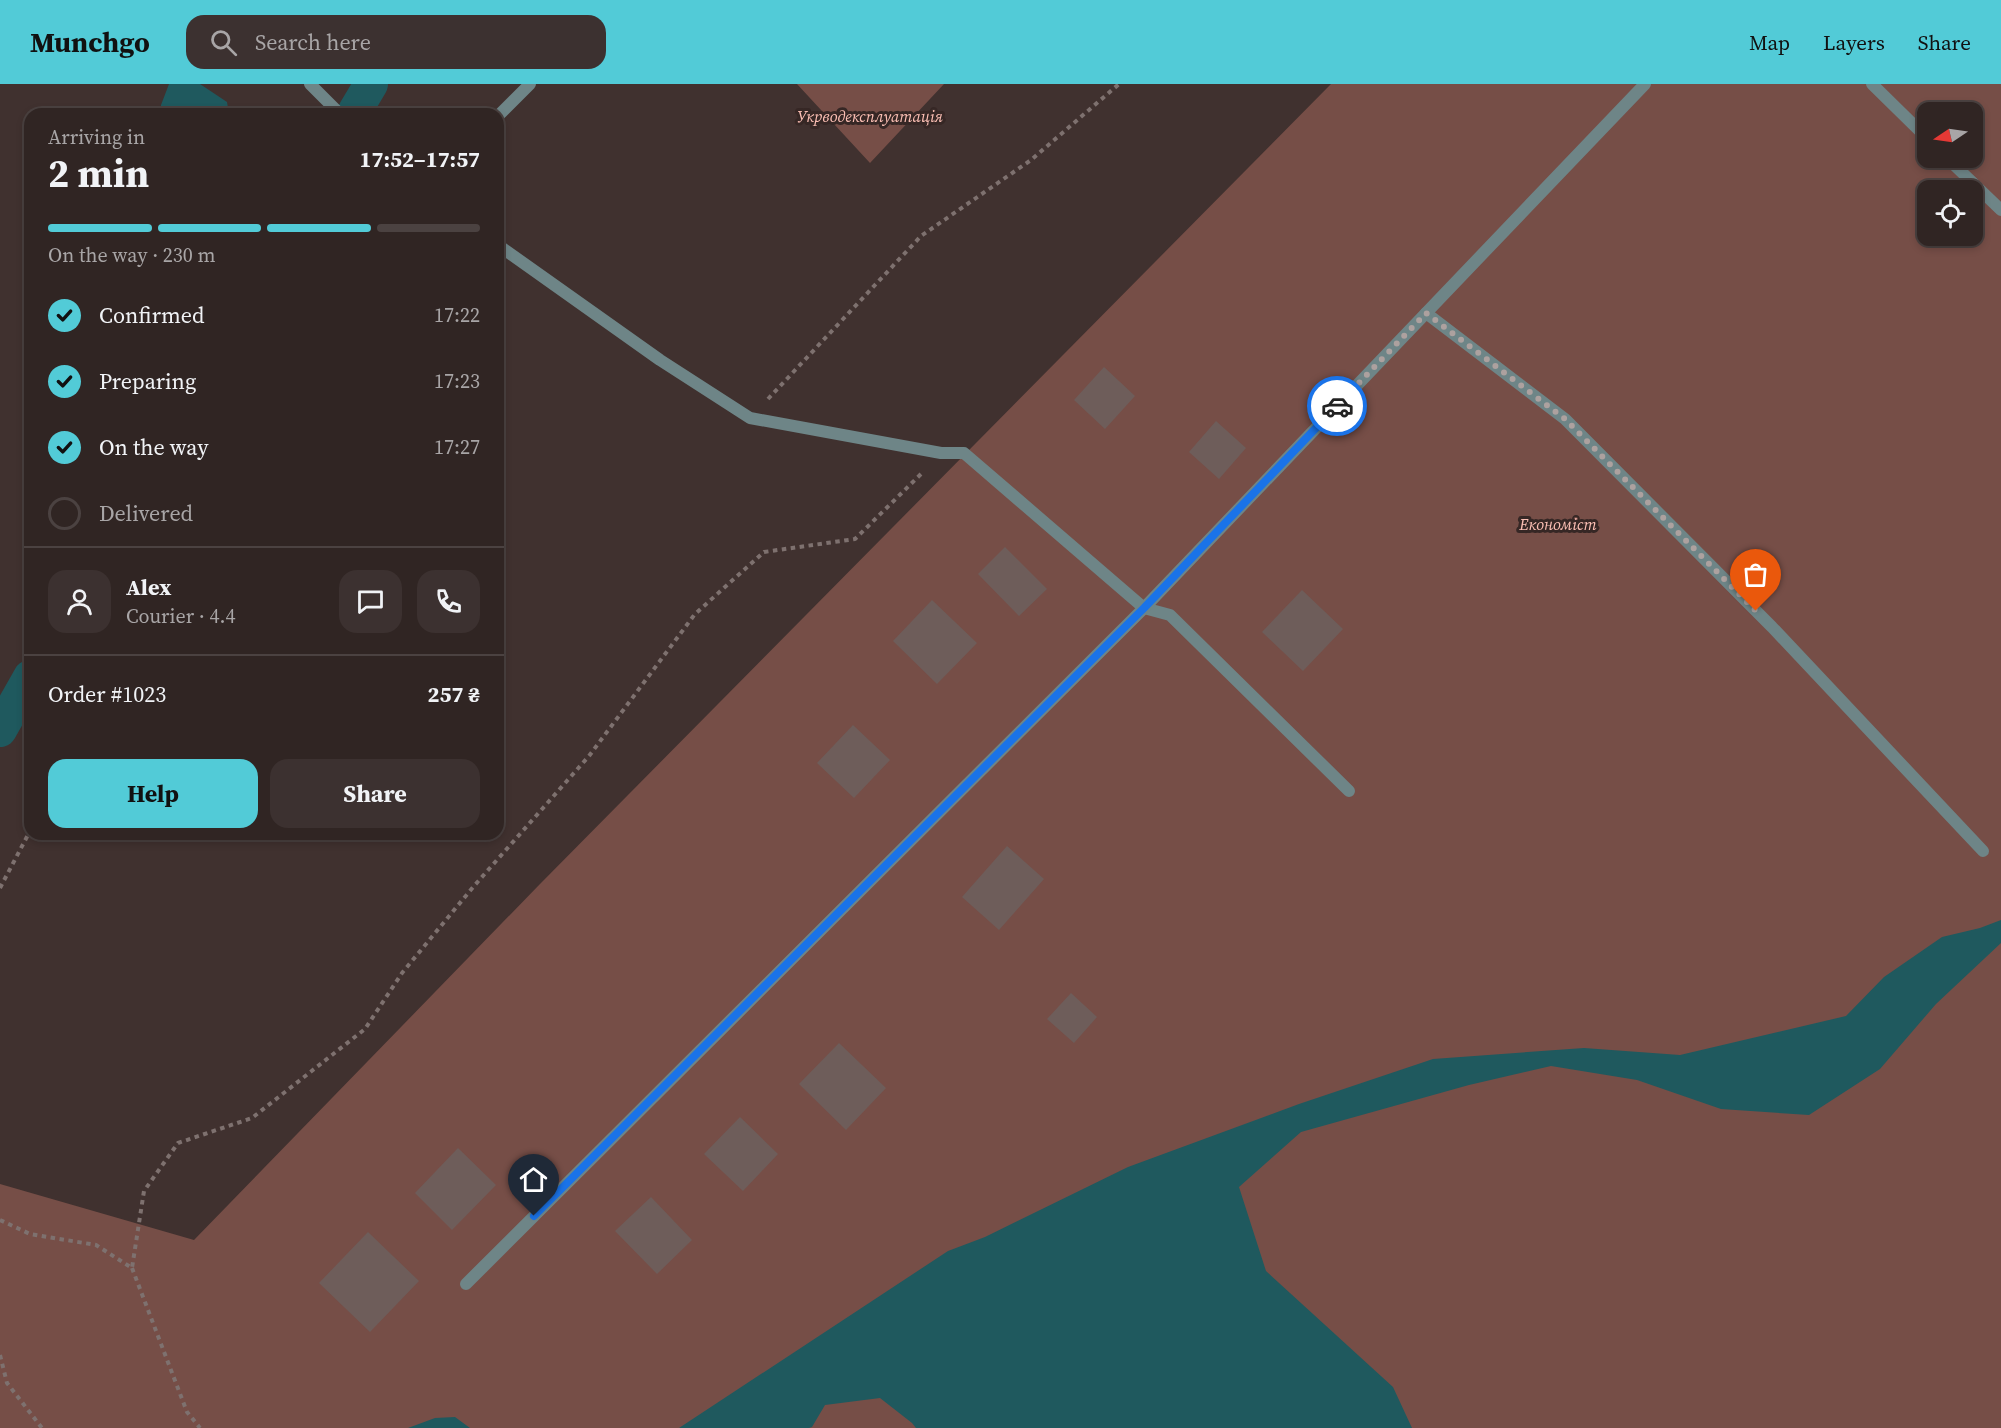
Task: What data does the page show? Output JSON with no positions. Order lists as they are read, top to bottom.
{
  "parks": ["Укрводексплуатація", "Економіст"],
  "north": "left",
  "page": {
    "header": "Munchgo",
    "search": "Search here",
    "nav": ["Map", "Layers", "Share"],
    "heading": ["2 min", "Arriving in", "17:52–17:57"],
    "panel": [
      "Alex",
      "Courier · 4.4",
      "Order #1023",
      "257 ₴"
    ],
    "bar": "On the way · 230 m",
    "list": [
      ["Confirmed", "17:22"],
      ["Preparing", "17:23"],
      ["On the way", "17:27"],
      "Delivered"
    ],
    "buttons": ["Help", "Share"]
  }
}
